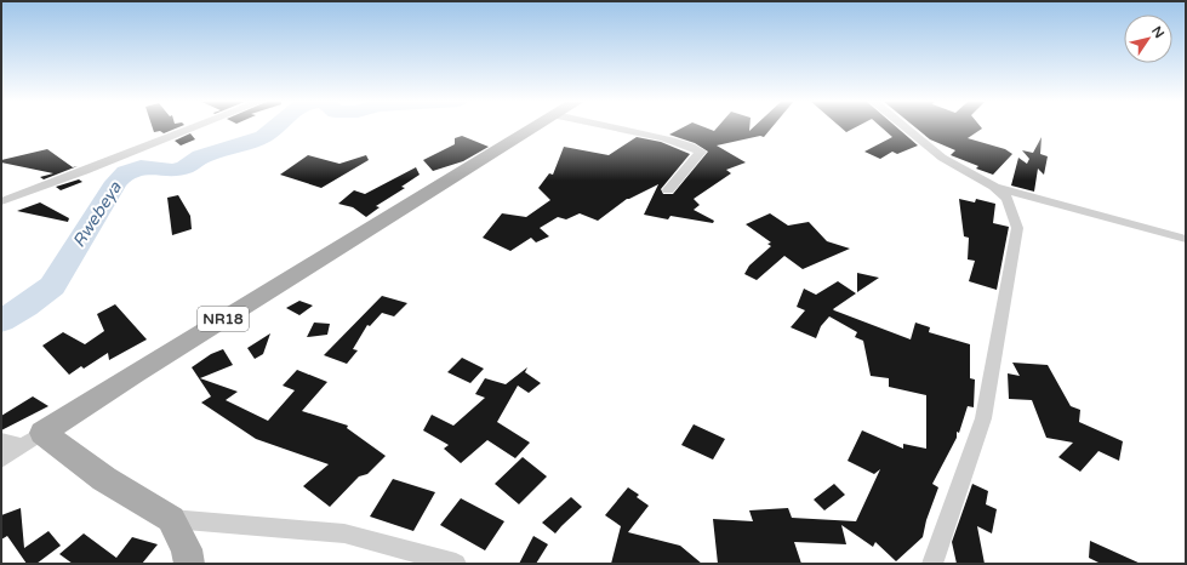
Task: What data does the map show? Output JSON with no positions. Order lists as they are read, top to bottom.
{
  "streets": {
    "main road": ["NR18"]
  },
  "water": ["Rwebeya"],
  "north": "top right"
}
